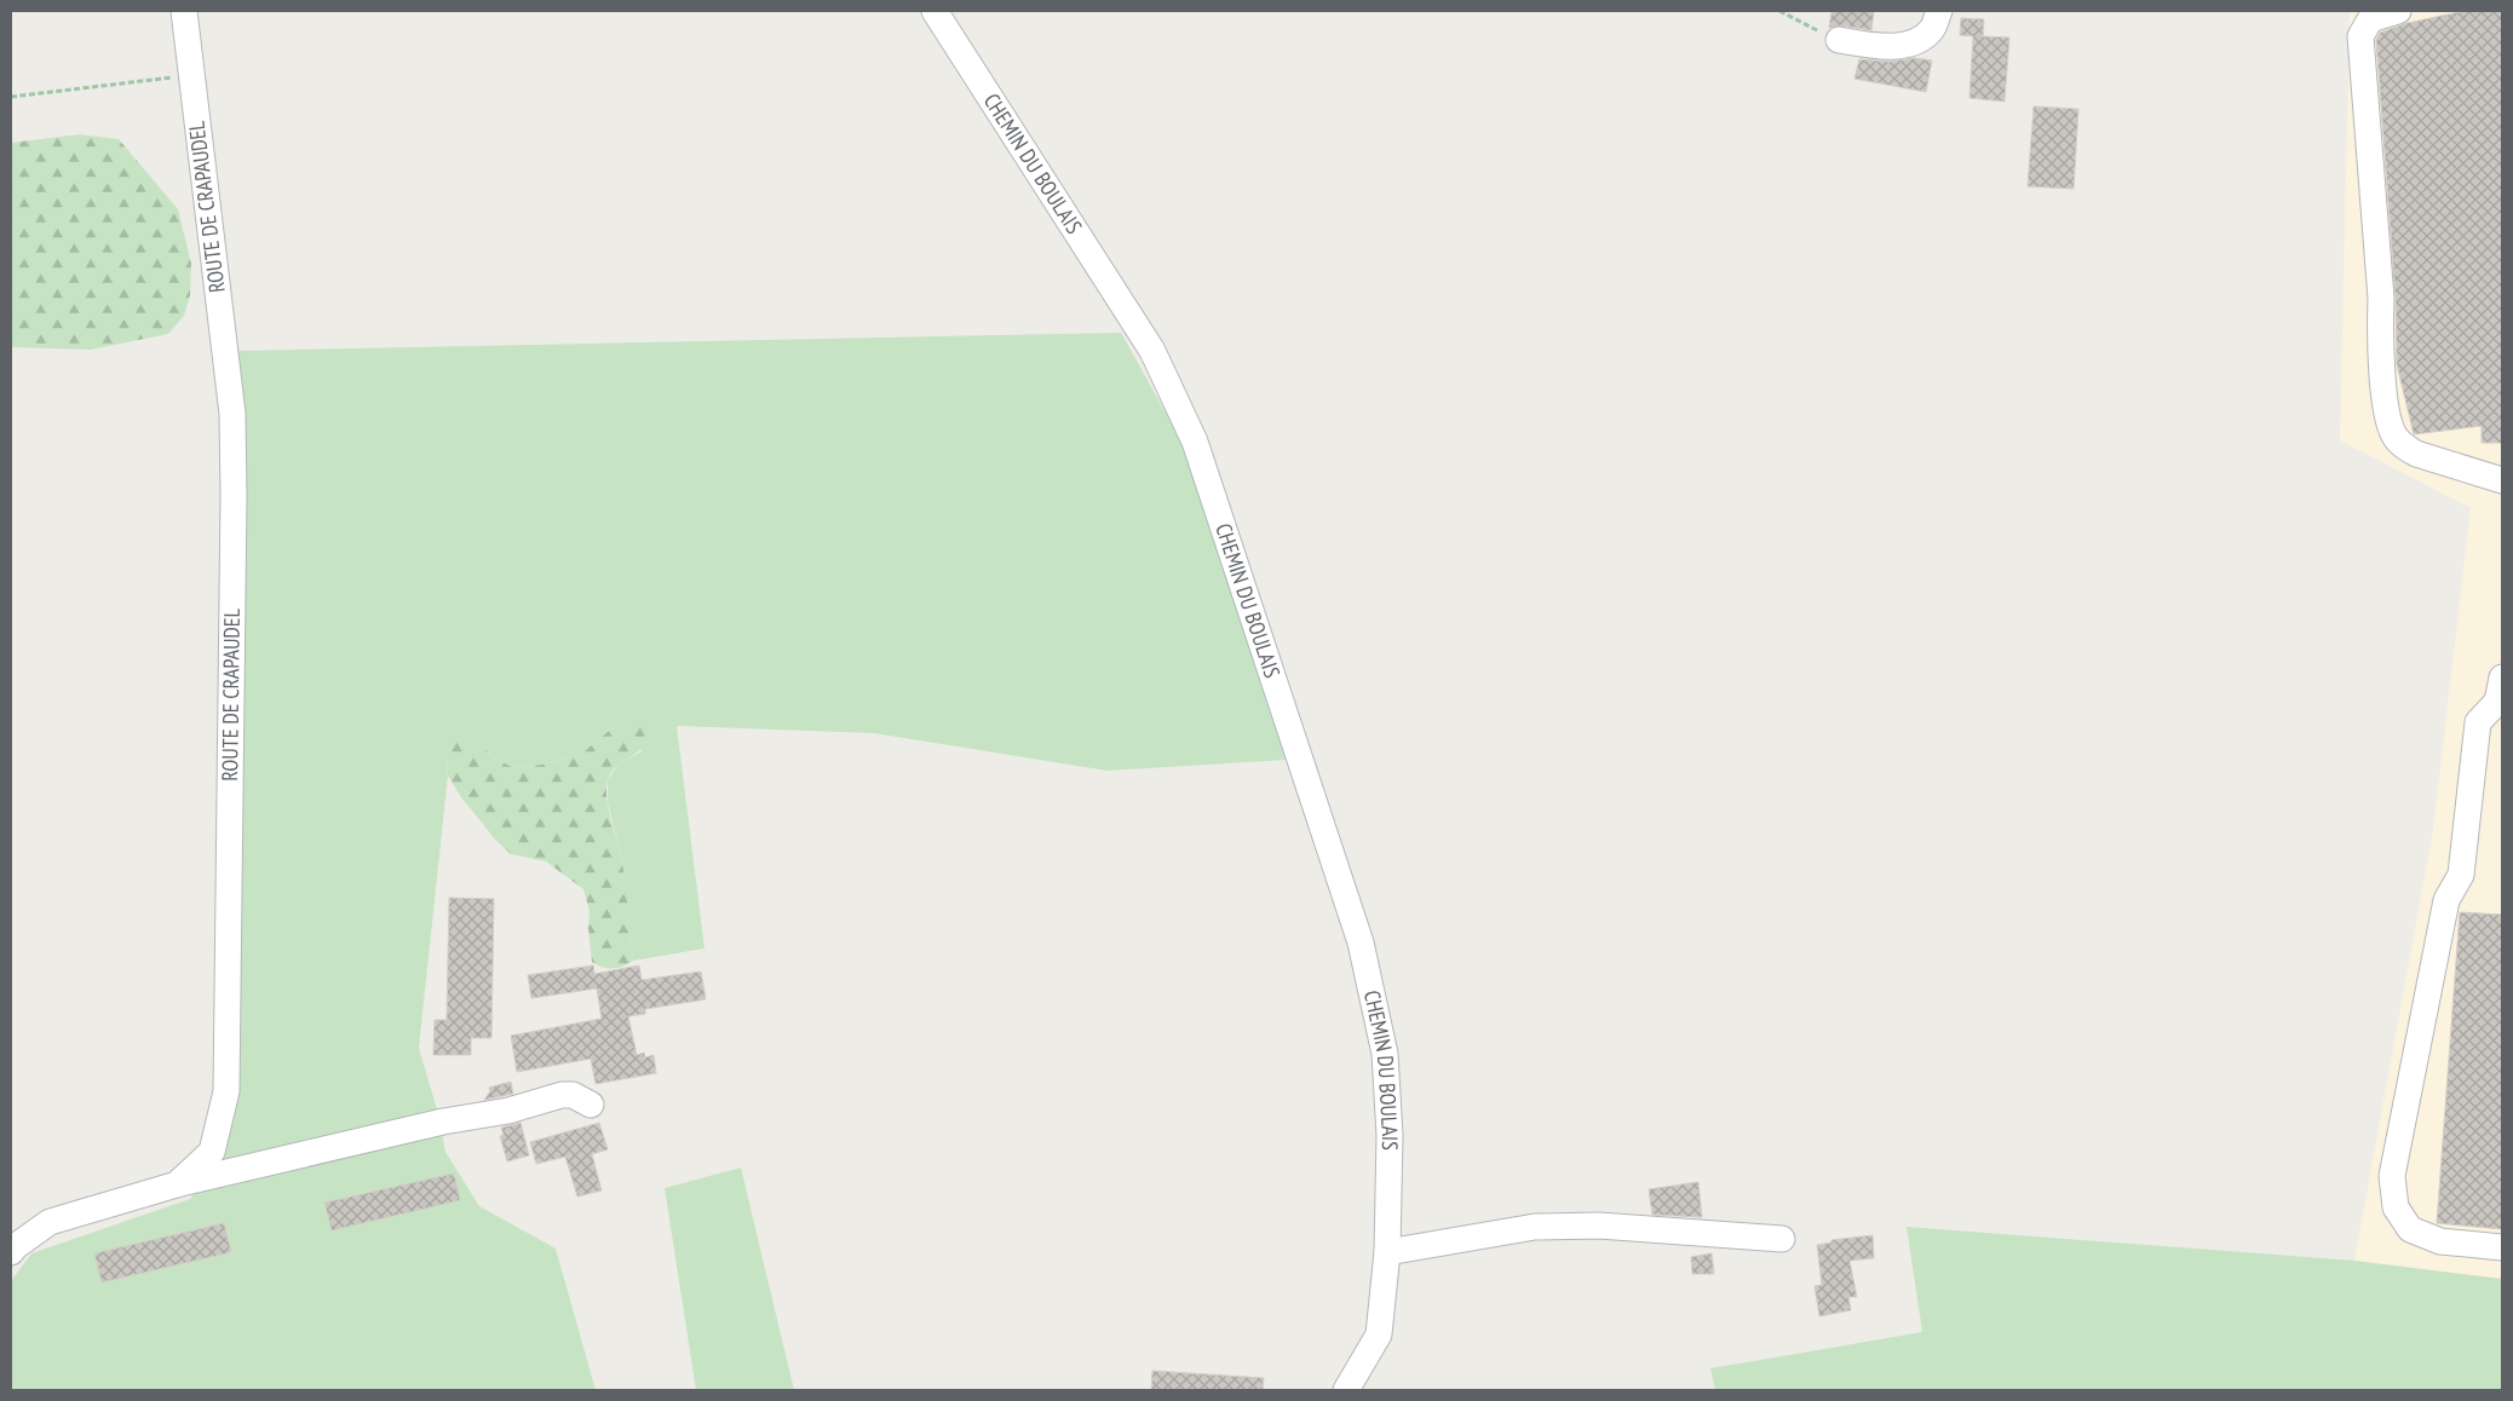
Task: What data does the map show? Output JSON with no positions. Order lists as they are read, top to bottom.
{
  "streets": {
    "street": ["CHEMIN DU BOULAIS", "ROUTE DE CRAPAUDEL"]
  }
}
